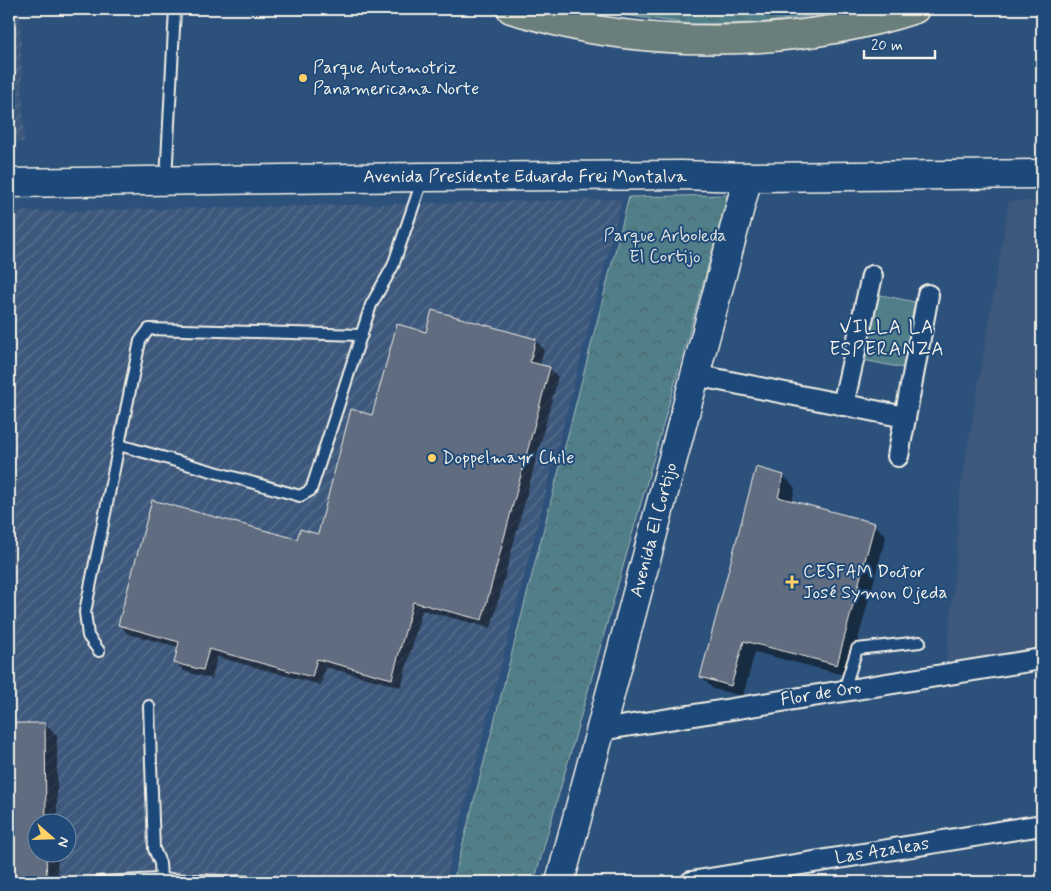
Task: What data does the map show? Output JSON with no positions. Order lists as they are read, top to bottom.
{
  "streets": {
    "main road": ["Avenida Presidente Eduardo Frei Montalva", "Avenida El Cortijo"],
    "street": ["Flor de Oro", "Las Azaleas"]
  },
  "crossings": [
    ["Avenida Presidente Eduardo Frei Montalva", "Avenida El Cortijo"],
    ["Avenida El Cortijo", "Flor de Oro"]
  ],
  "districts": ["VILLA LA ESPERANZA"],
  "parks": ["Parque Arboleda El Cortijo"],
  "places": {
    "other": ["Parque Automotriz Panamericana Norte", "Doppelmayr Chile"],
    "health": ["CESFAM Doctor José Symon Ojeda"]
  },
  "scale_bar": "20 m",
  "north": "right"
}
